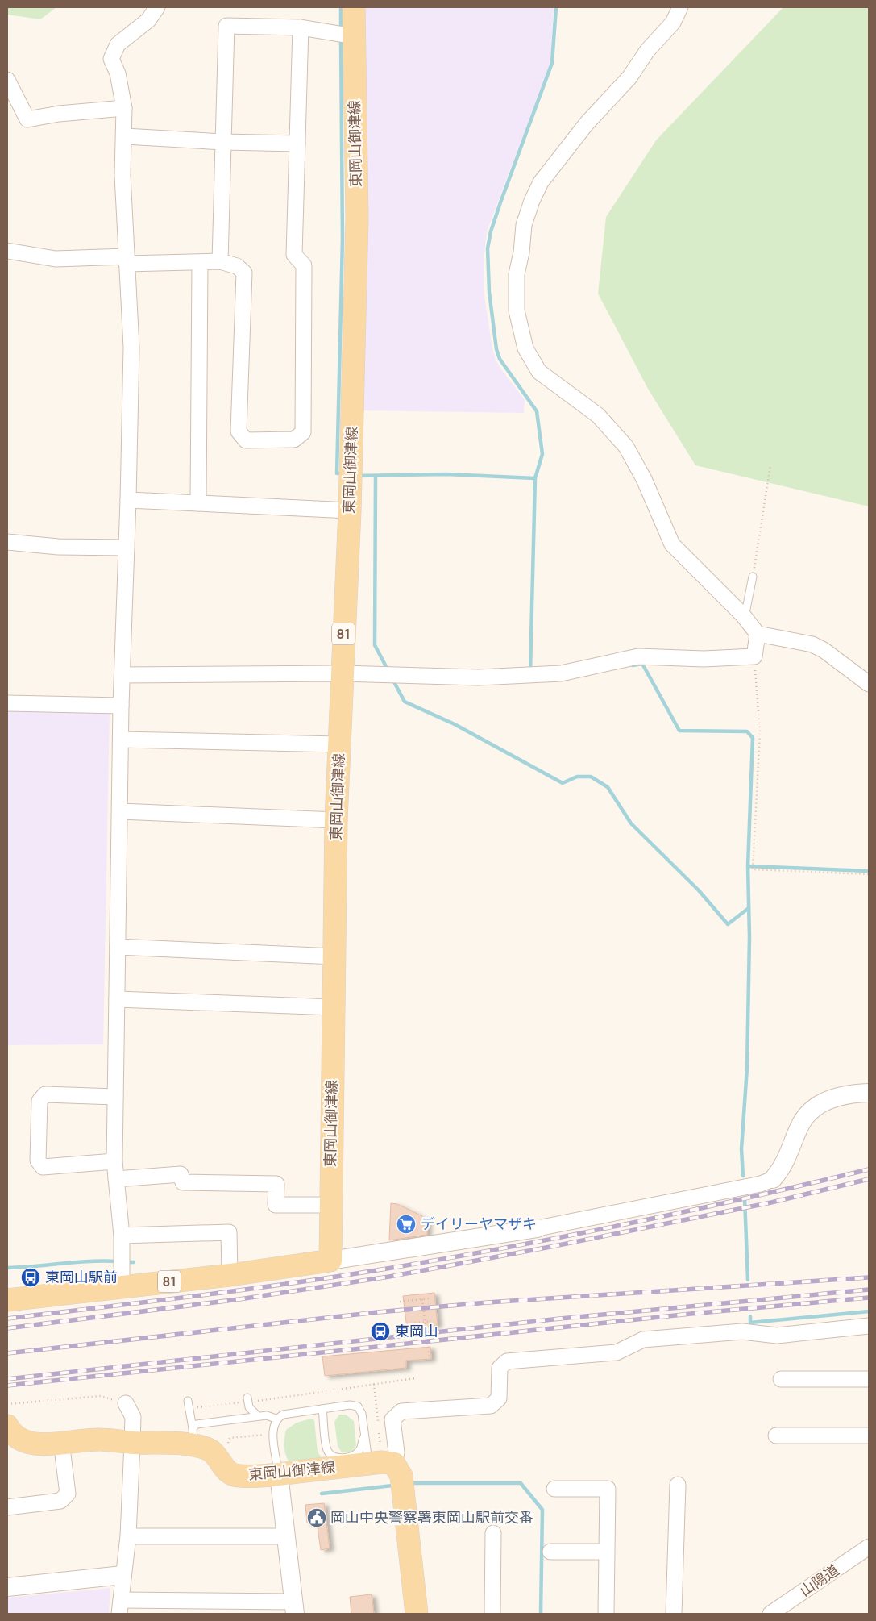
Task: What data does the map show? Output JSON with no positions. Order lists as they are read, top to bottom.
{
  "streets": {
    "main road": ["東岡山御津線", "81"],
    "street": ["山陽道"]
  },
  "crossings": [
    ["東岡山御津線", "81"]
  ],
  "places": {
    "supermarket": ["デイリーヤマザキ"],
    "bus stop": ["東岡山駅前"],
    "station": ["東岡山"],
    "public building": ["岡山中央警察署東岡山駅前交番"]
  }
}
